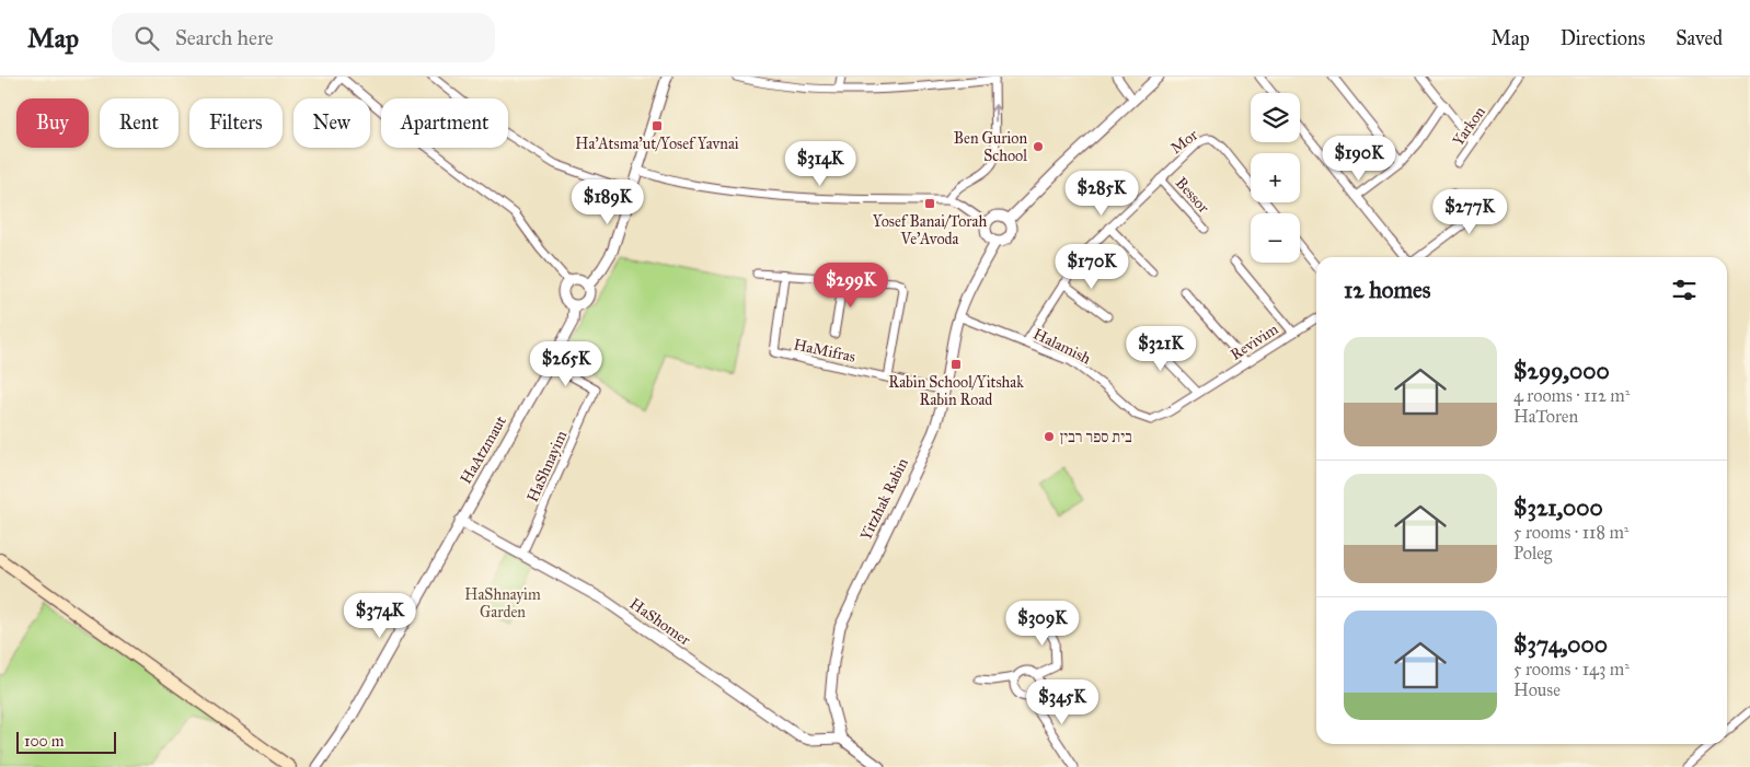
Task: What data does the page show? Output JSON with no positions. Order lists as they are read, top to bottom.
{
  "streets": {
    "street": [
      "Yarkon",
      "Mor",
      "Bessor",
      "Revivim",
      "Halamish",
      "HaMifras",
      "HaAtzmaut",
      "HaShnayim",
      "Yitzhak Rabin",
      "HaShomer"
    ]
  },
  "crossings": [
    ["Mor", "Bessor"],
    ["Mor", "Halamish"],
    ["Revivim", "Halamish"],
    ["Halamish", "Yitzhak Rabin"],
    ["HaMifras", "Yitzhak Rabin"],
    ["HaAtzmaut", "HaShnayim"],
    ["HaAtzmaut", "HaShomer"],
    ["HaShnayim", "HaShomer"],
    ["Yitzhak Rabin", "HaShomer"]
  ],
  "parks": ["HaShnayim Garden"],
  "places": {
    "transit": ["Ha'Atsma'ut/Yosef Yavnai", "Yosef Banai/Torah Ve'Avoda", "Rabin School/Yitshak Rabin Road"],
    "other": ["Ben Gurion School", "בית ספר רבין"]
  },
  "scale_bar": "100 m",
  "page": {
    "header": "Map",
    "search": "Search here",
    "nav": ["Map", "Directions", "Saved"],
    "map_buttons": ["+", "−"],
    "chip": [
      "Buy",
      "Rent",
      "Filters",
      "New",
      "Apartment"
    ],
    "price": [
      "$190K",
      "$314K",
      "$285K",
      "$189K",
      "$277K",
      "$170K",
      "$299K",
      "$321K",
      "$265K",
      "$374K",
      "$309K",
      "$345K"
    ],
    "heading": "12 homes",
    "list": [
      {
        "name": "$299,000",
        "note": "4 rooms · 112 m² · HaToren"
      },
      {
        "name": "$321,000",
        "note": "5 rooms · 118 m² · Poleg"
      },
      {
        "name": "$374,000",
        "note": "5 rooms · 143 m² · House"
      }
    ],
    "scale": "100 m"
  }
}
